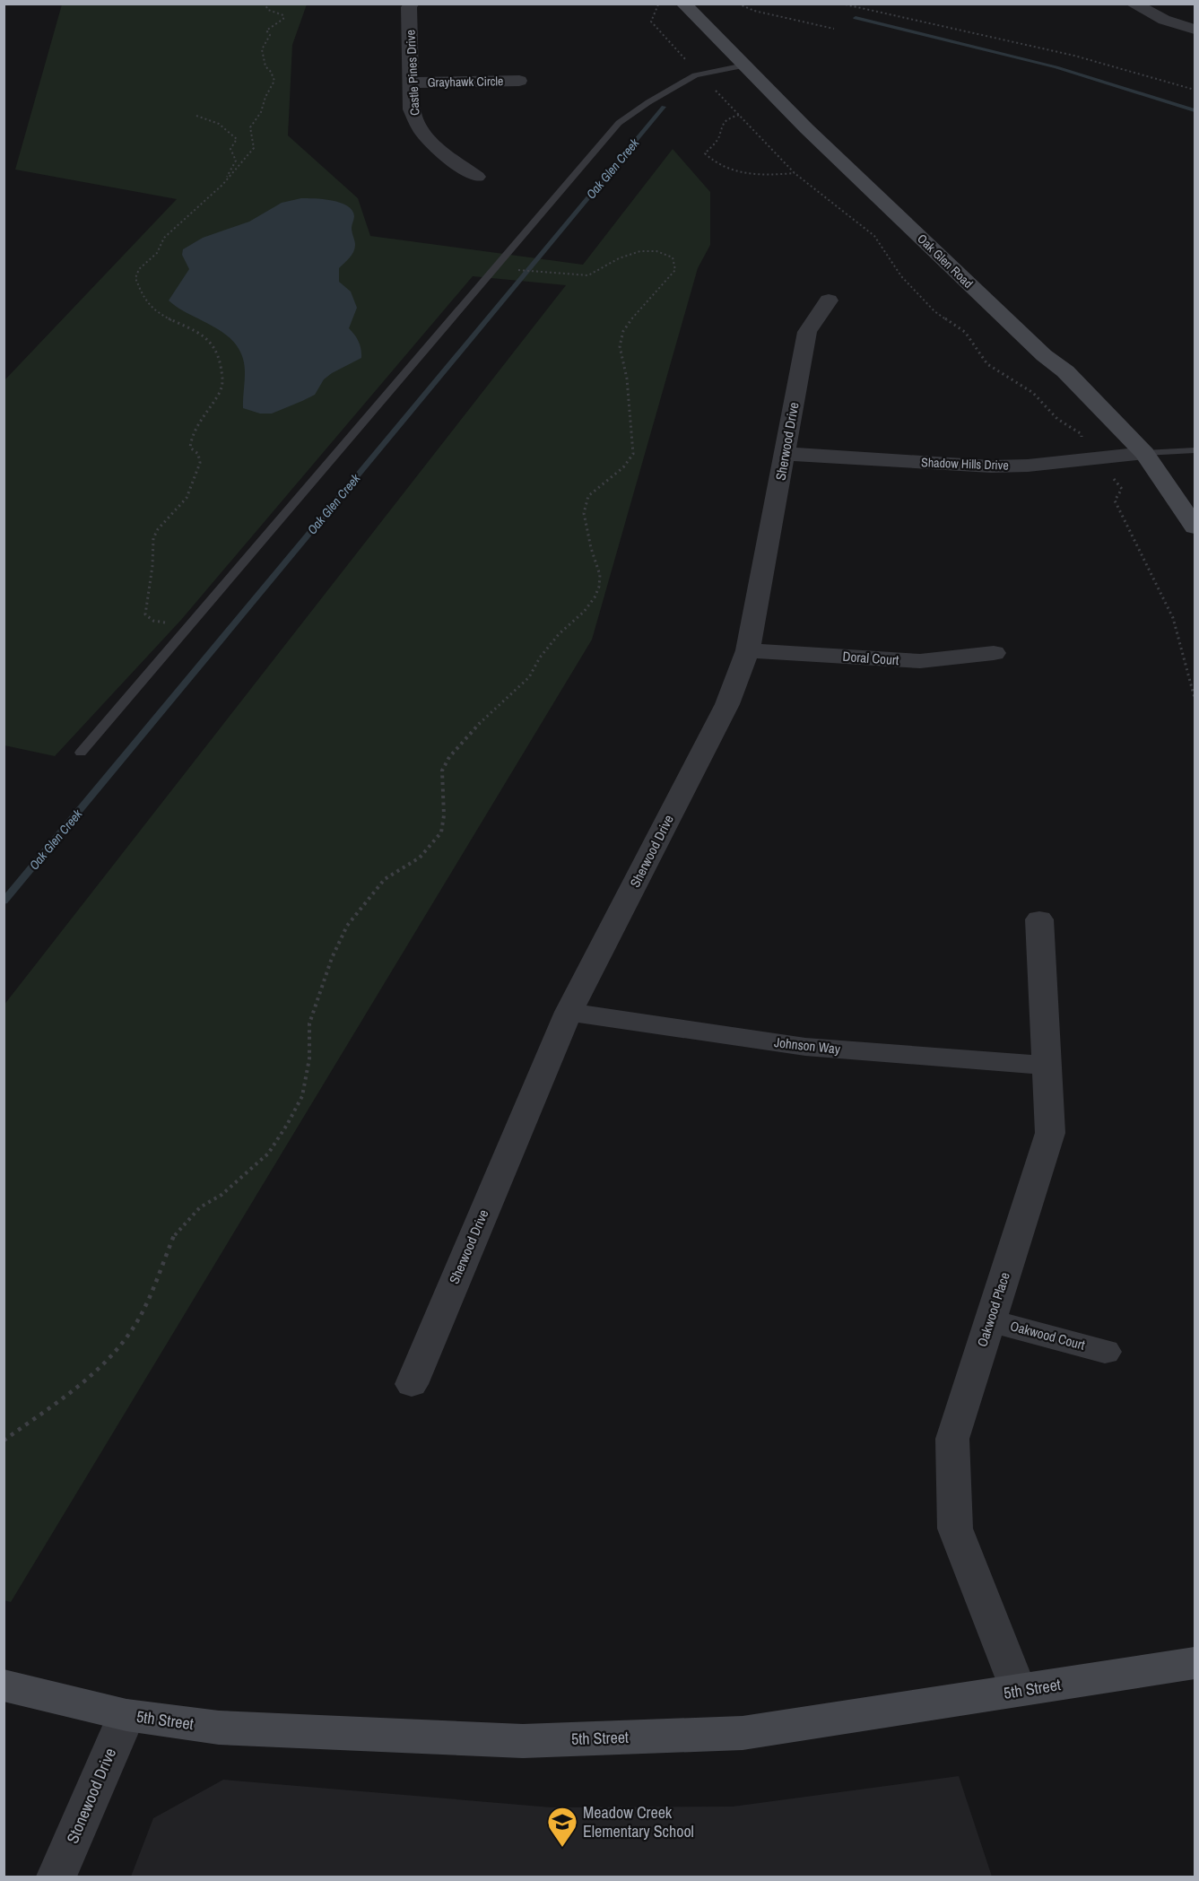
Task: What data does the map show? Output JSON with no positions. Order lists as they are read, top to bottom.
{
  "streets": {
    "main road": ["Oak Glen Road", "5th Street"],
    "street": [
      "Castle Pines Drive",
      "Grayhawk Circle",
      "Sherwood Drive",
      "Shadow Hills Drive",
      "Doral Court",
      "Johnson Way",
      "Oakwood Place",
      "Oakwood Court",
      "Stonewood Drive"
    ]
  },
  "crossings": [
    ["Castle Pines Drive", "Grayhawk Circle"],
    ["Oak Glen Road", "Shadow Hills Drive"],
    ["Sherwood Drive", "Shadow Hills Drive"],
    ["Sherwood Drive", "Doral Court"],
    ["Sherwood Drive", "Johnson Way"],
    ["Johnson Way", "Oakwood Place"],
    ["Oakwood Place", "Oakwood Court"],
    ["Oakwood Place", "5th Street"],
    ["5th Street", "Stonewood Drive"]
  ],
  "water": ["Oak Glen Creek"],
  "places": {
    "school or university": ["Meadow Creek Elementary School"]
  }
}
